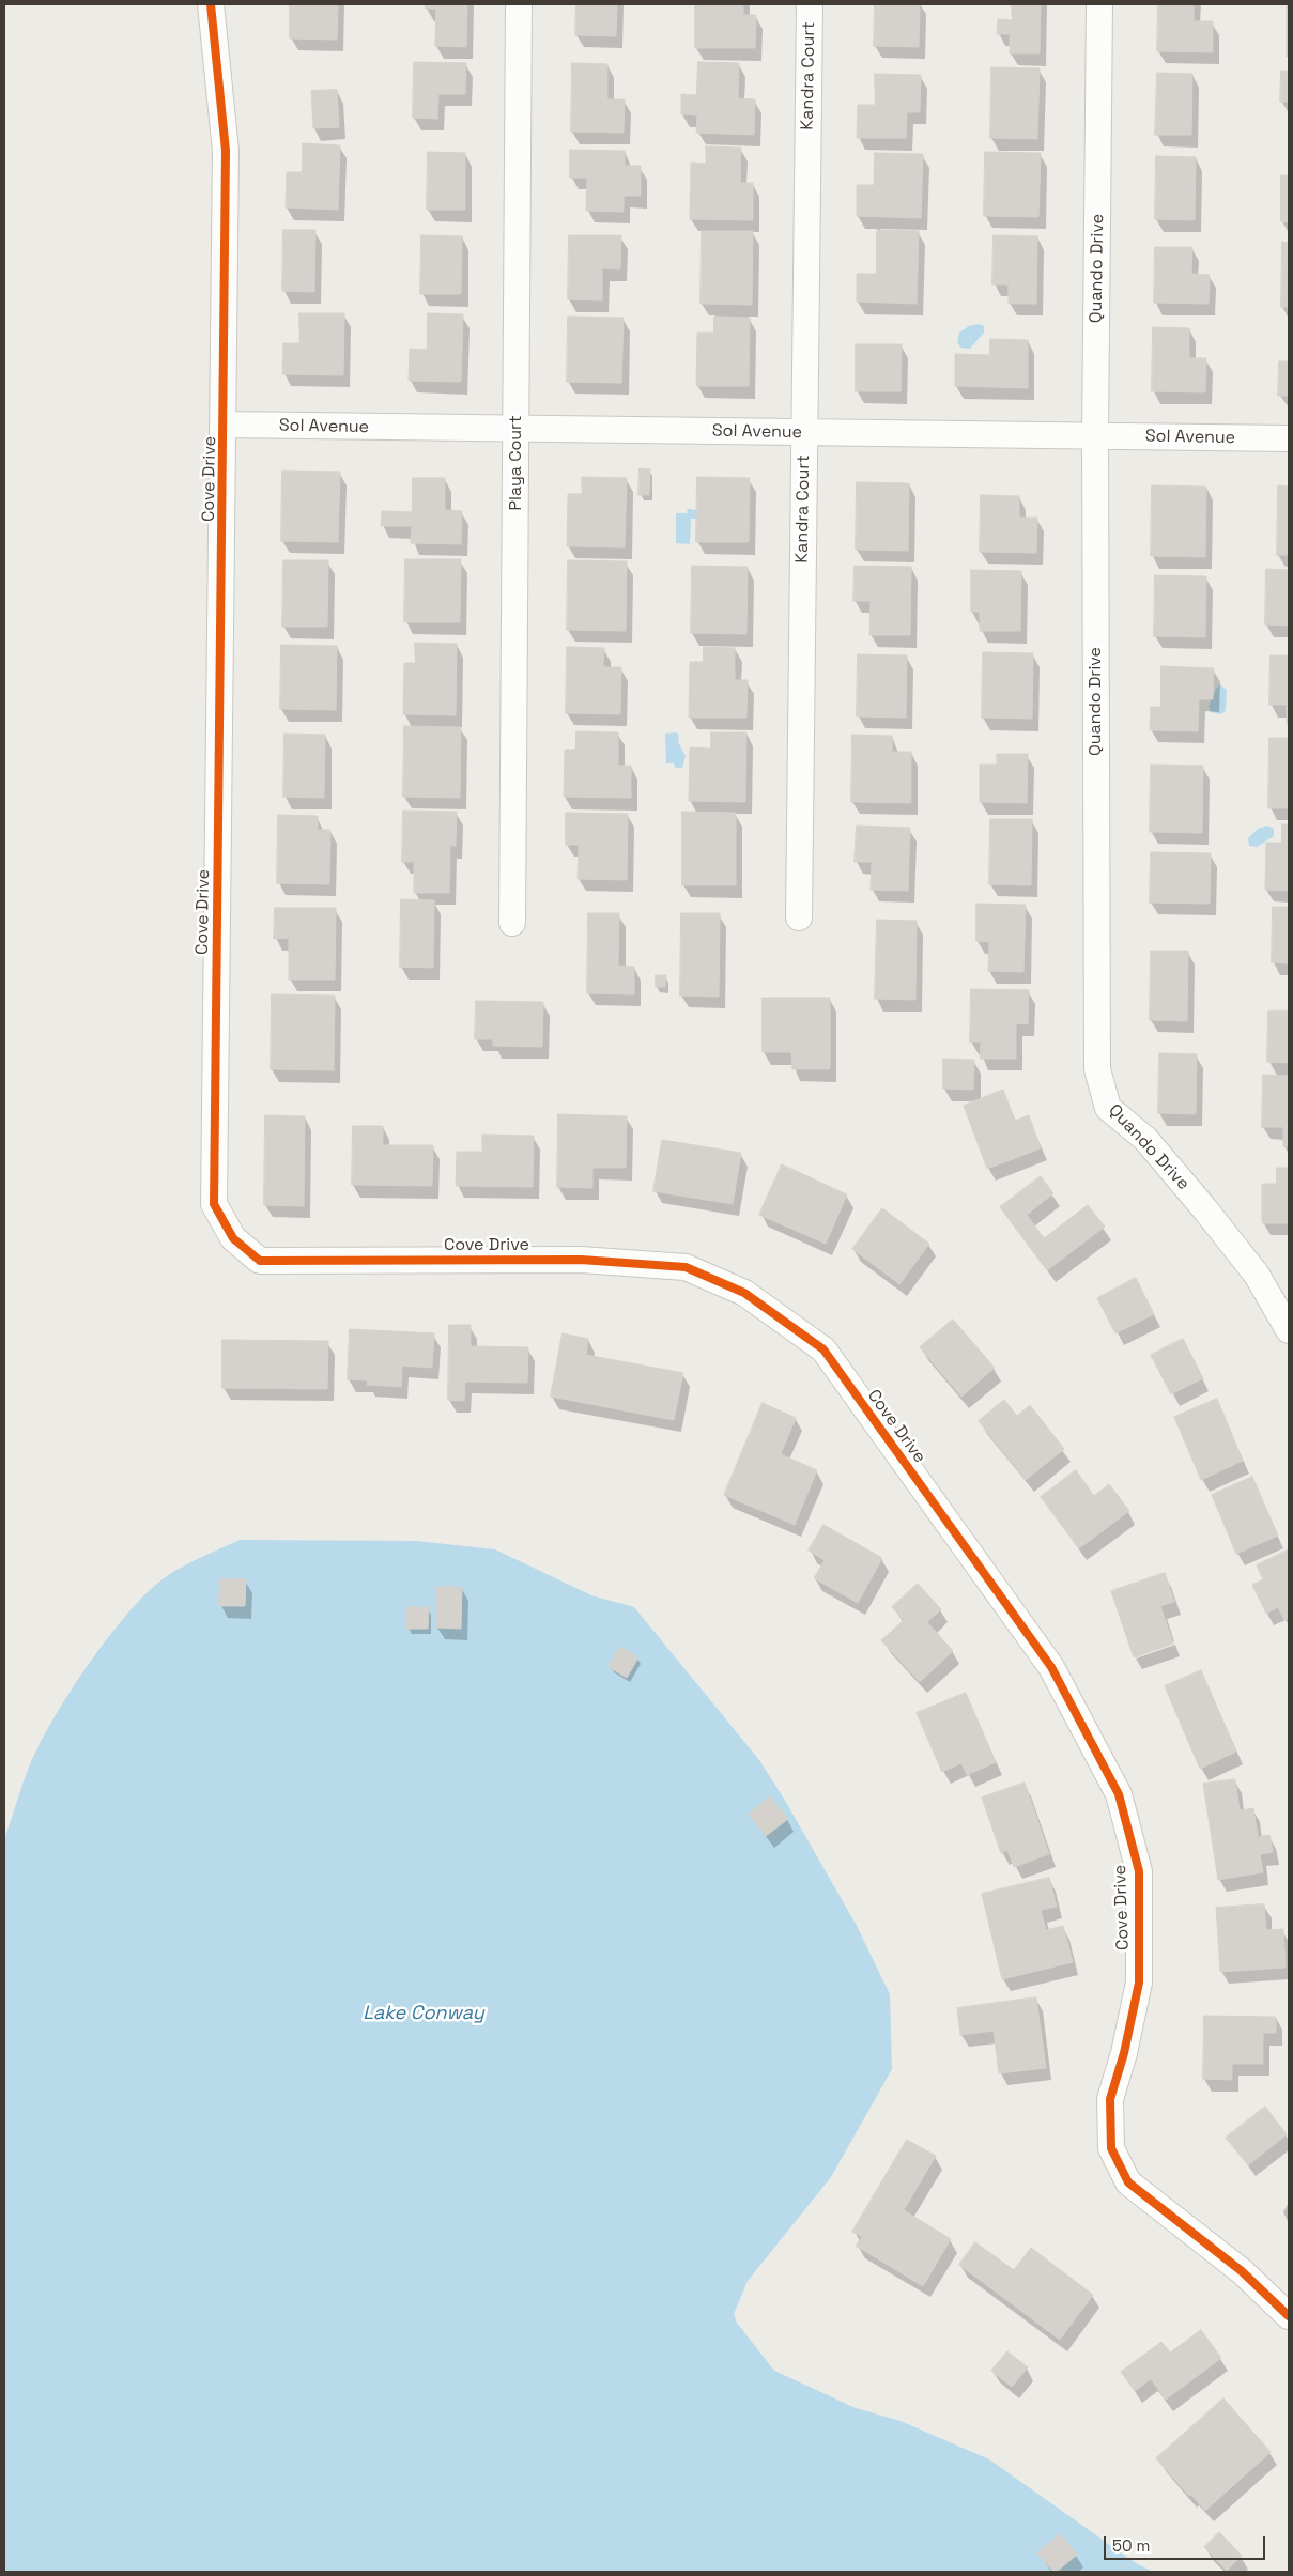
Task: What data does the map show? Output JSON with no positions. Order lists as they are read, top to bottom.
{
  "streets": {
    "street": [
      "Kandra Court",
      "Quando Drive",
      "Sol Avenue",
      "Playa Court",
      "Cove Drive"
    ]
  },
  "crossings": [
    ["Kandra Court", "Sol Avenue"],
    ["Quando Drive", "Sol Avenue"],
    ["Sol Avenue", "Playa Court"],
    ["Sol Avenue", "Cove Drive"]
  ],
  "water": ["Lake Conway"],
  "scale_bar": "50 m"
}
